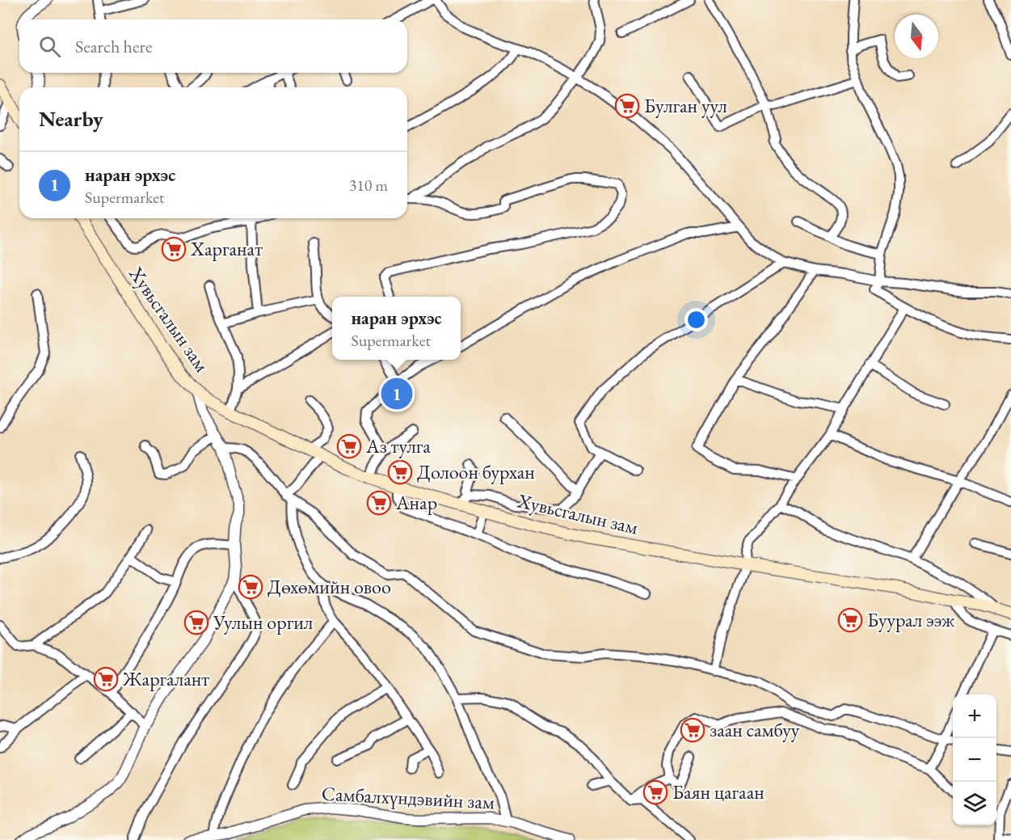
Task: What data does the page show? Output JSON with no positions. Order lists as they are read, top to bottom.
{
  "streets": {
    "main road": ["Хувьсгалын зам"],
    "street": ["Самбалхүндэвийн зам"]
  },
  "places": {
    "supermarket": [
      "Булган уул",
      "Харганат",
      "Аз тулга",
      "Долоон бурхан",
      "Анар",
      "Дөхөмийн овоо",
      "Буурал ээж",
      "Уулын оргил",
      "Жаргалант",
      "заан самбуу",
      "Баян цагаан"
    ]
  },
  "north": "bottom",
  "page": {
    "search": "Search here",
    "heading": "Nearby",
    "list": [
      {
        "mark": "1",
        "name": "наран эрхэс",
        "note": "Supermarket",
        "value": "310 m"
      }
    ],
    "popup": ["наран эрхэс", "Supermarket"],
    "pins": "1",
    "map_buttons": ["+", "−"]
  }
}
